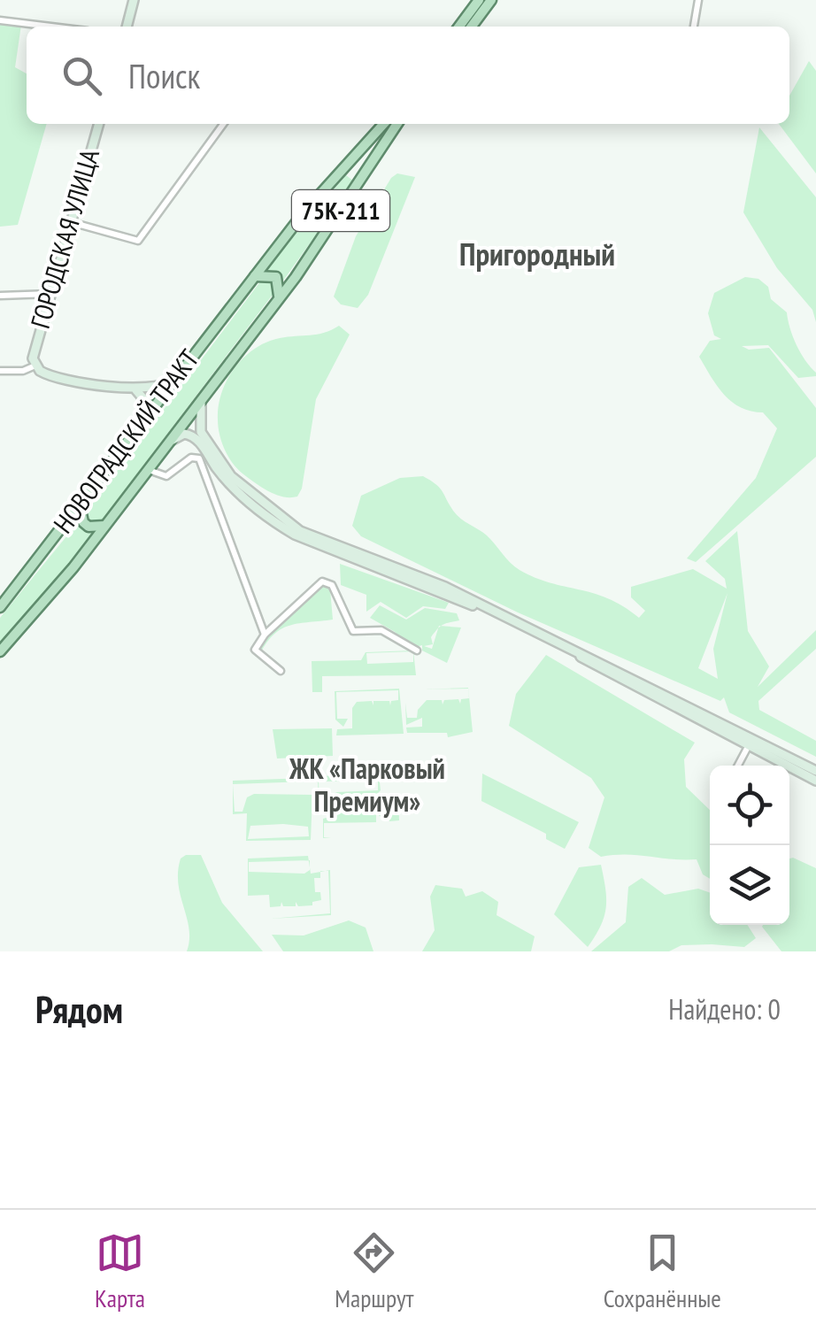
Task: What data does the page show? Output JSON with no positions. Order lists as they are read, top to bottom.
{
  "streets": {
    "main road": ["75К-211", "ГОРОДСКАЯ УЛИЦА", "НОВОГРАДСКИЙ ТРАКТ"]
  },
  "crossings": [
    ["ГОРОДСКАЯ УЛИЦА", "НОВОГРАДСКИЙ ТРАКТ"]
  ],
  "districts": ["Пригородный", "ЖК «Парковый Премиум»"],
  "page": {
    "search": "Поиск",
    "heading": ["Рядом", "Найдено: 0"],
    "nav": ["Карта", "Маршрут", "Сохранённые"]
  }
}
